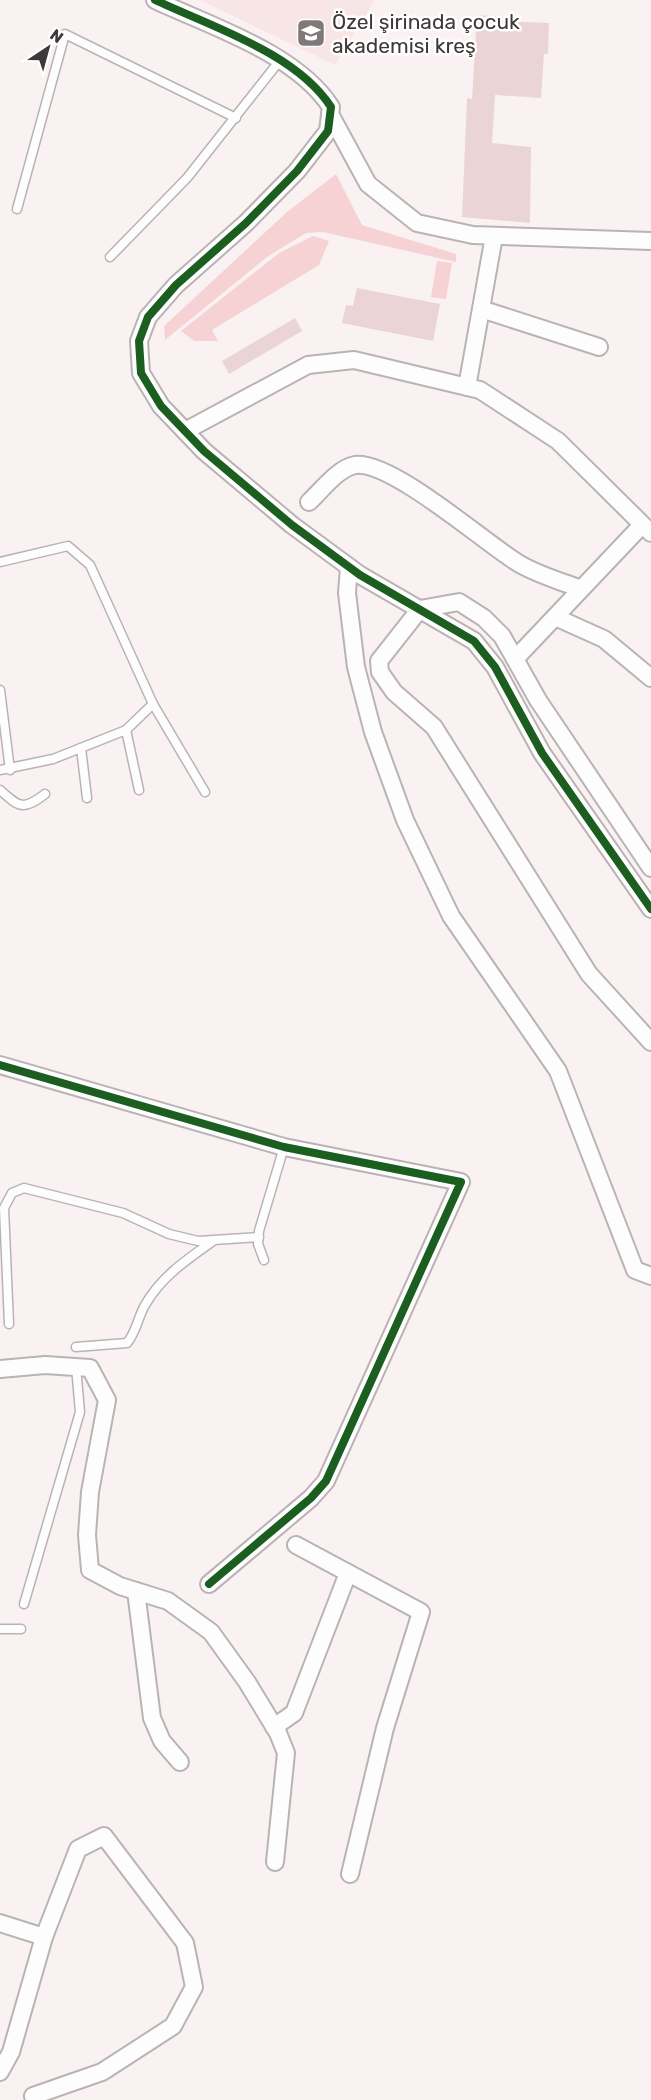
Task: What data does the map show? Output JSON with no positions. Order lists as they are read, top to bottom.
{
  "places": {
    "school or university": ["Özel şirinada çocuk akademisi kreş"]
  },
  "north": "top right"
}
